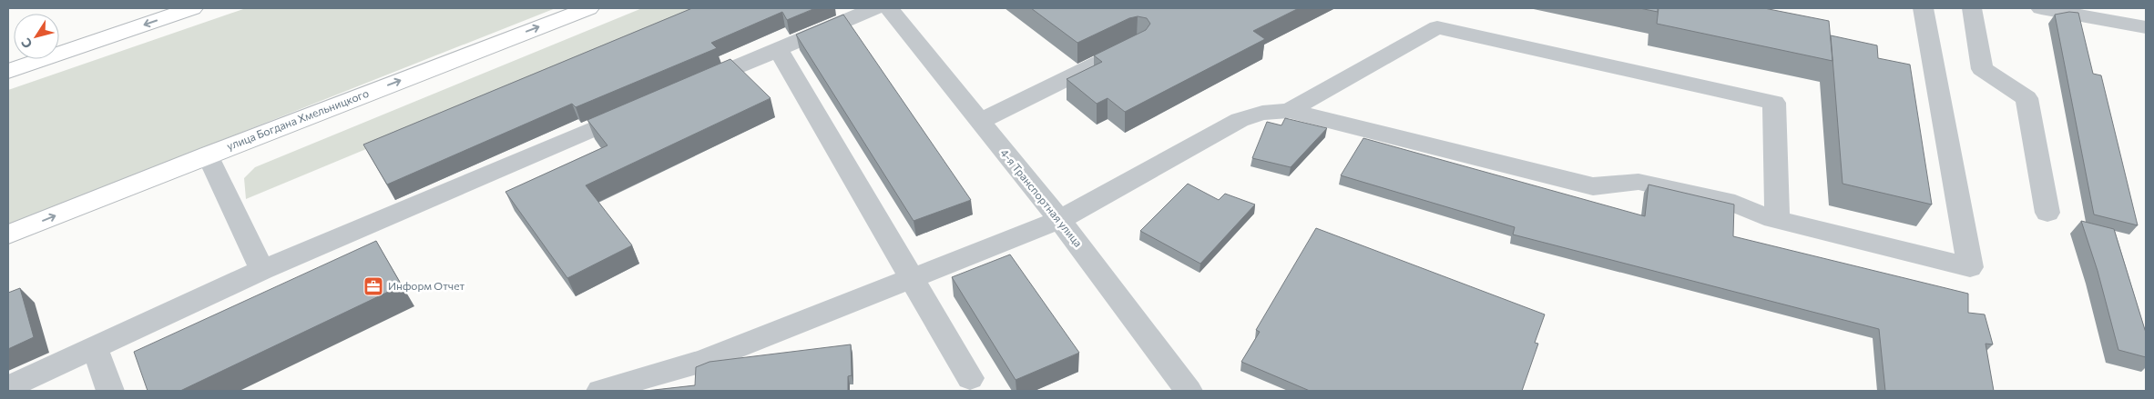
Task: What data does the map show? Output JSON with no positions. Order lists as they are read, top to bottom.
{
  "streets": {
    "main road": ["улица Богдана Хмельницкого"],
    "street": ["4-я Транспортная улица"]
  },
  "places": {
    "office": ["Информ Отчет"]
  },
  "north": "bottom left"
}
